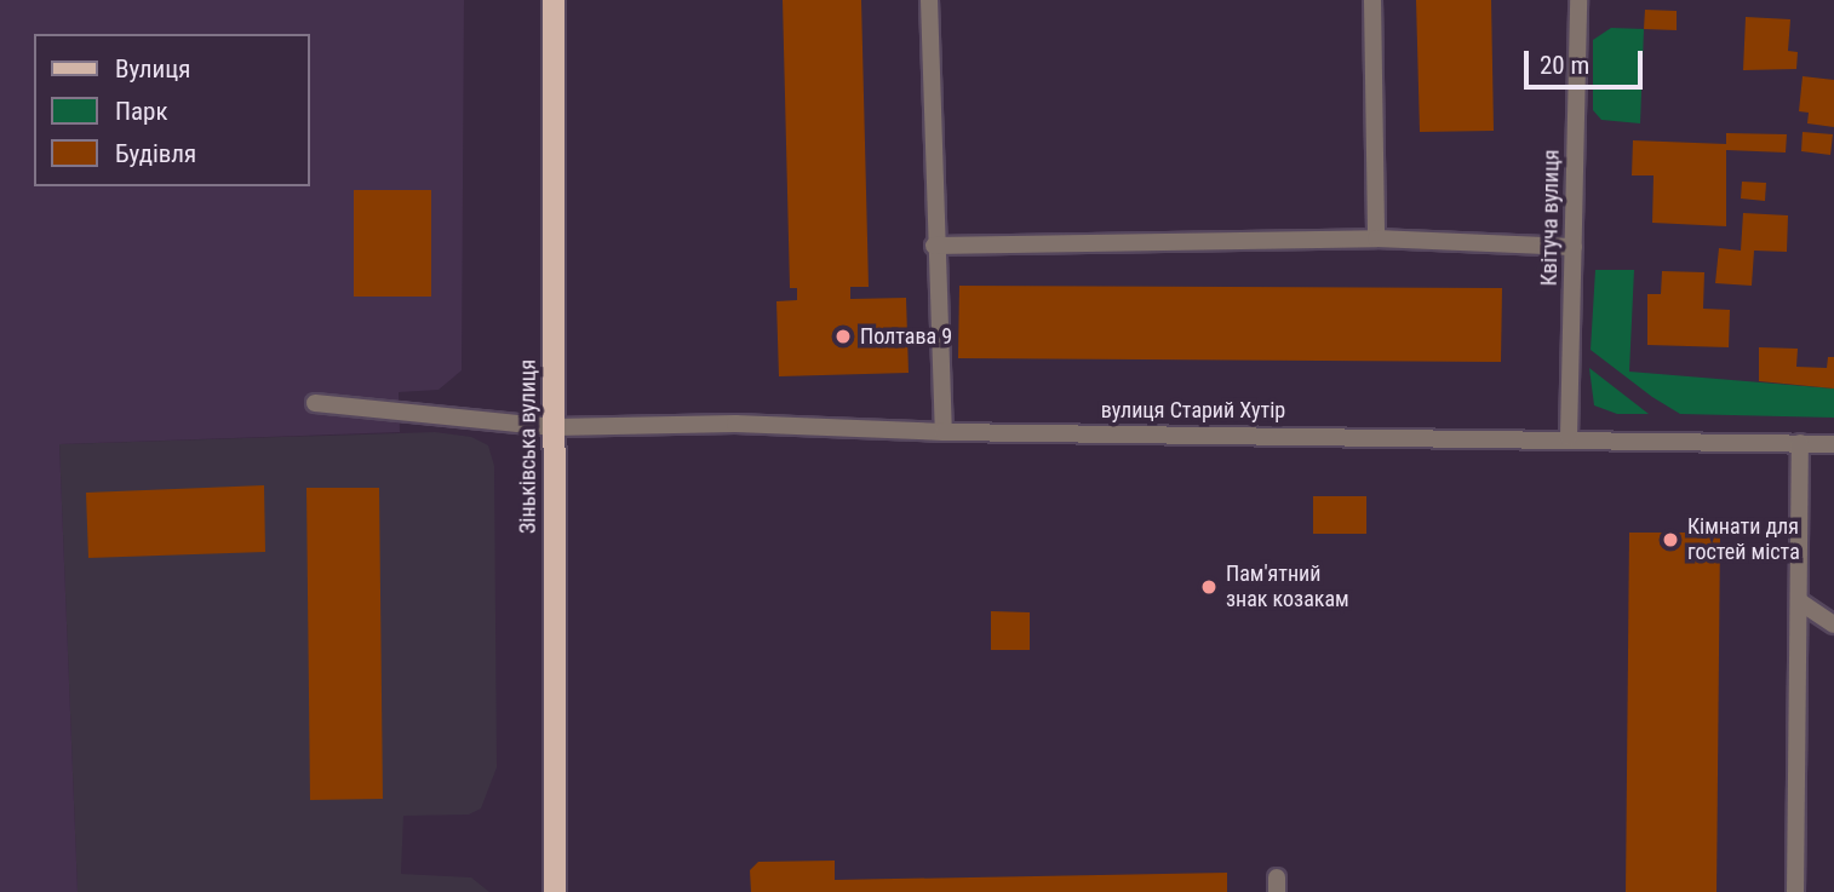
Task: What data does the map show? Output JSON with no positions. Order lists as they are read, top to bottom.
{
  "streets": {
    "main road": ["Зіньківська вулиця"],
    "street": ["Квітуча вулиця", "вулиця Старий Хутір"]
  },
  "crossings": [
    ["Квітуча вулиця", "вулиця Старий Хутір"],
    ["вулиця Старий Хутір", "Зіньківська вулиця"]
  ],
  "places": ["Полтава 9", "Кімнати для гостей міста", "Пам'ятний знак козакам"],
  "legend": ["Вулиця", "Парк", "Будівля"],
  "scale_bar": "20 m"
}
